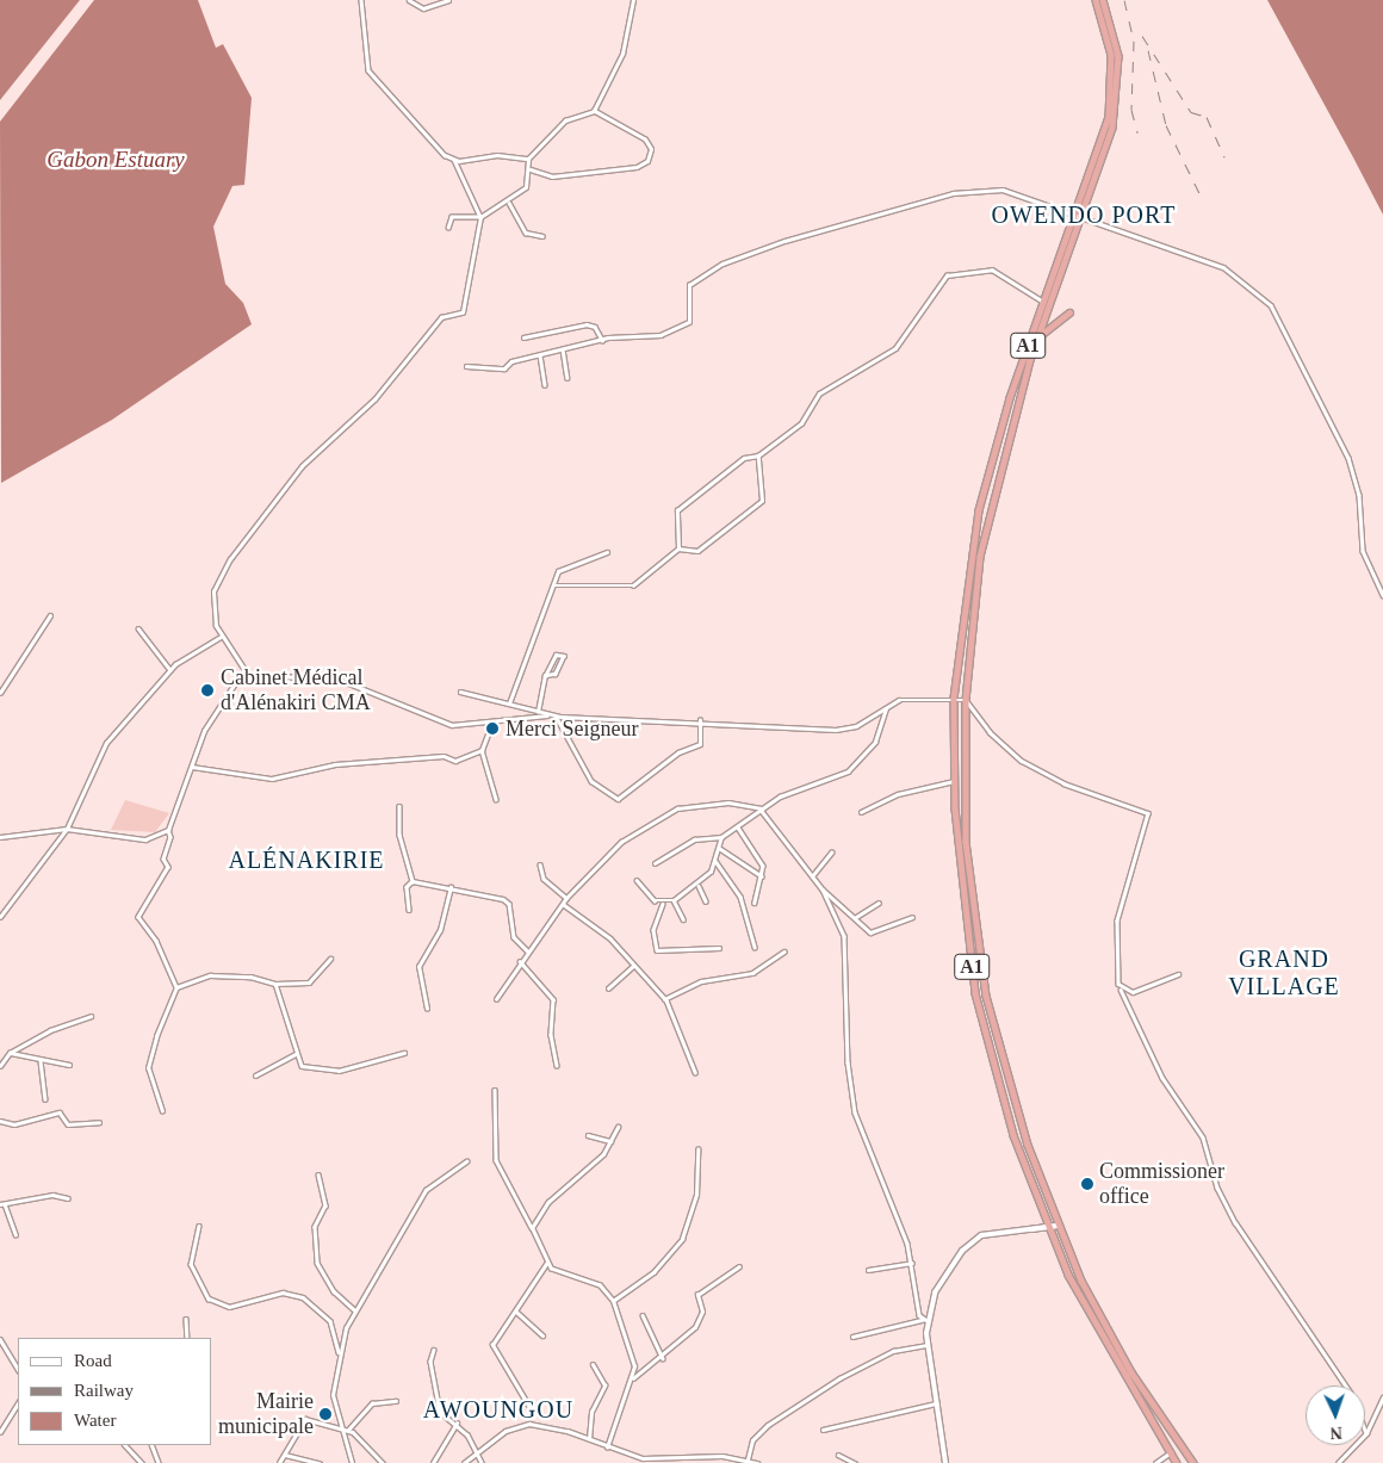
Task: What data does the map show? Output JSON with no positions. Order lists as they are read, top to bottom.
{
  "streets": {
    "highway": ["A1"]
  },
  "districts": [
    "OWENDO PORT",
    "ALÉNAKIRIE",
    "GRAND VILLAGE",
    "AWOUNGOU"
  ],
  "water": ["Gabon Estuary"],
  "places": [
    "Cabinet Médical d'Alénakiri CMA",
    "Merci Seigneur",
    "Commissioner office",
    "Mairie municipale"
  ],
  "legend": ["Road", "Railway", "Water"],
  "north": "bottom"
}
